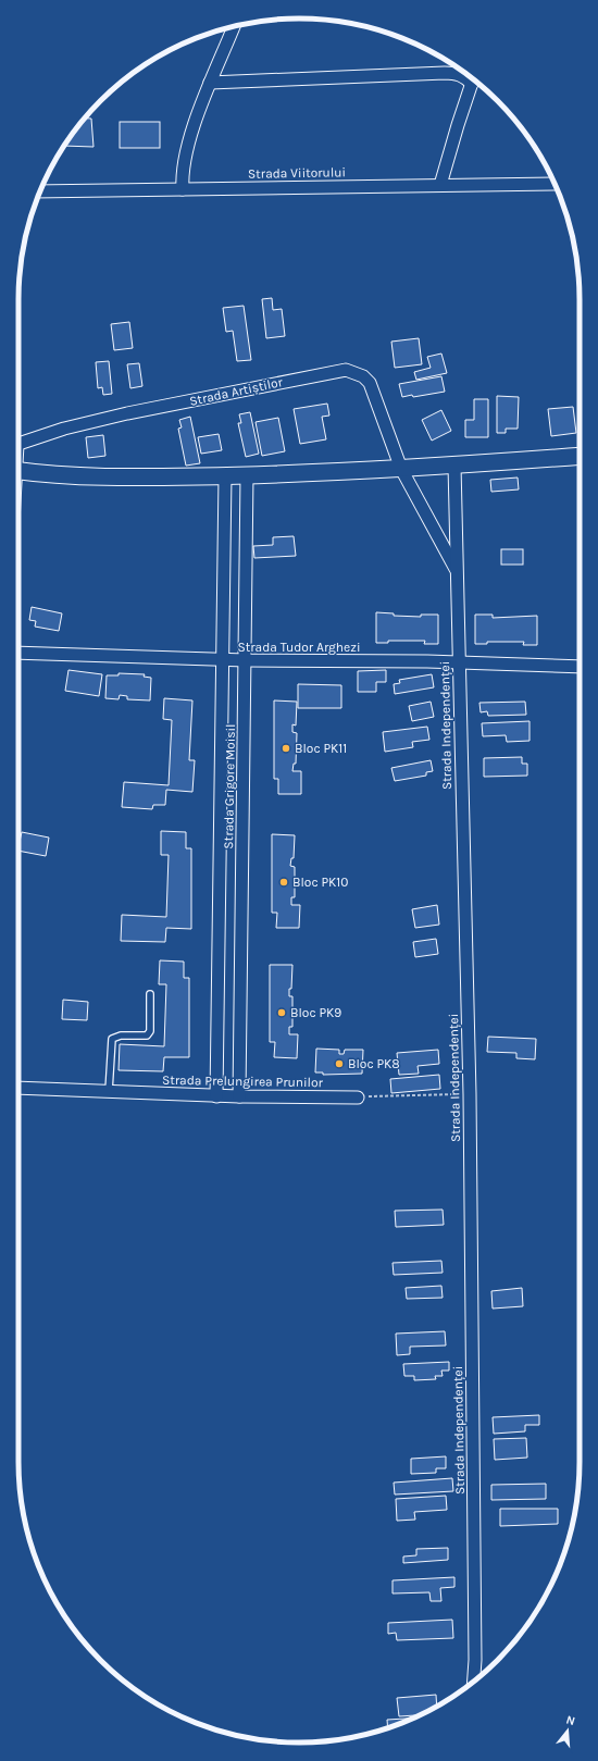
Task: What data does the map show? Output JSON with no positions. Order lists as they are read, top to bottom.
{
  "streets": {
    "street": [
      "Strada Viitorului",
      "Strada Artiștilor",
      "Strada Tudor Arghezi",
      "Strada Independenței",
      "Strada Grigore Moisil",
      "Strada Prelungirea Prunilor"
    ]
  },
  "crossings": [
    ["Strada Artiștilor", "Strada Independenței"],
    ["Strada Tudor Arghezi", "Strada Independenței"],
    ["Strada Tudor Arghezi", "Strada Grigore Moisil"],
    ["Strada Grigore Moisil", "Strada Prelungirea Prunilor"]
  ],
  "places": [
    "Bloc PK11",
    "Bloc PK10",
    "Bloc PK9",
    "Bloc PK8"
  ],
  "north": "top"
}
